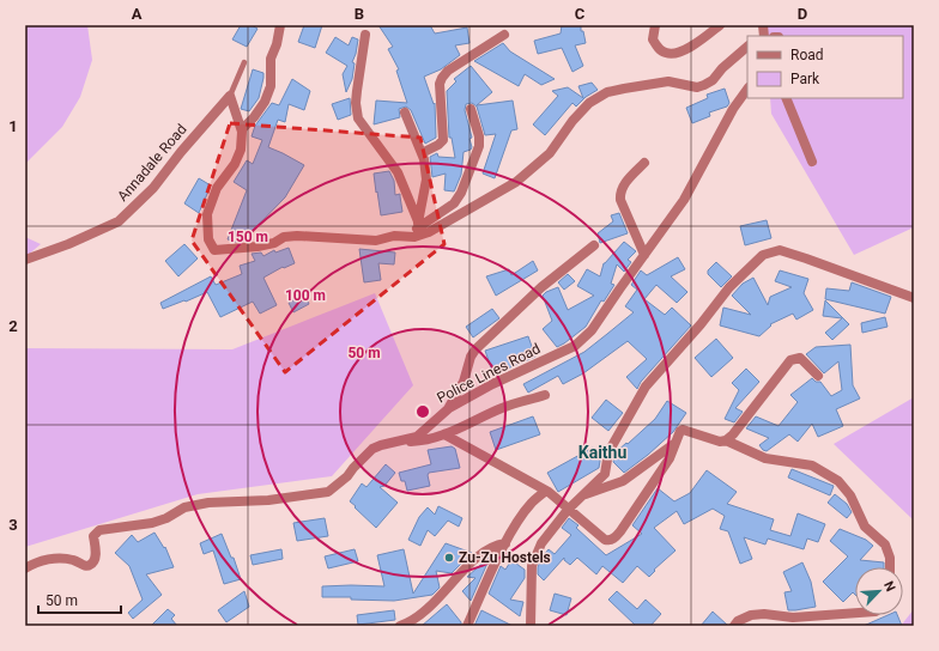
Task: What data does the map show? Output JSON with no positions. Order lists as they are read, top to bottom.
{
  "streets": {
    "street": ["Annadale Road", "Police Lines Road"]
  },
  "districts": ["Kaithu"],
  "places": ["Zu-Zu Hostels"],
  "legend": ["Road", "Park"],
  "scale_bar": "50 m",
  "north": "top right",
  "grid": {
    "columns": [
      "A",
      "B",
      "C",
      "D"
    ],
    "rows": ["1", "2", "3"]
  },
  "rings": ["150 m", "100 m", "50 m"]
}
